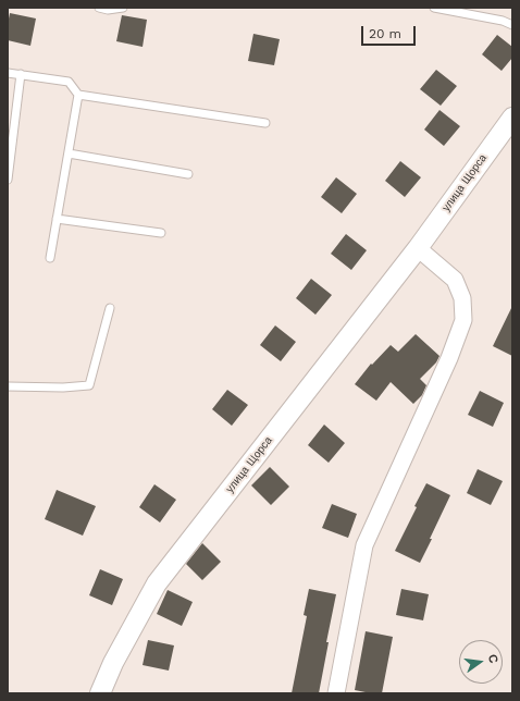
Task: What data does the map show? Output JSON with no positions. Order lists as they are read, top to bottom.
{
  "streets": {
    "street": ["улица Щорса"]
  },
  "scale_bar": "20 m",
  "north": "right"
}
